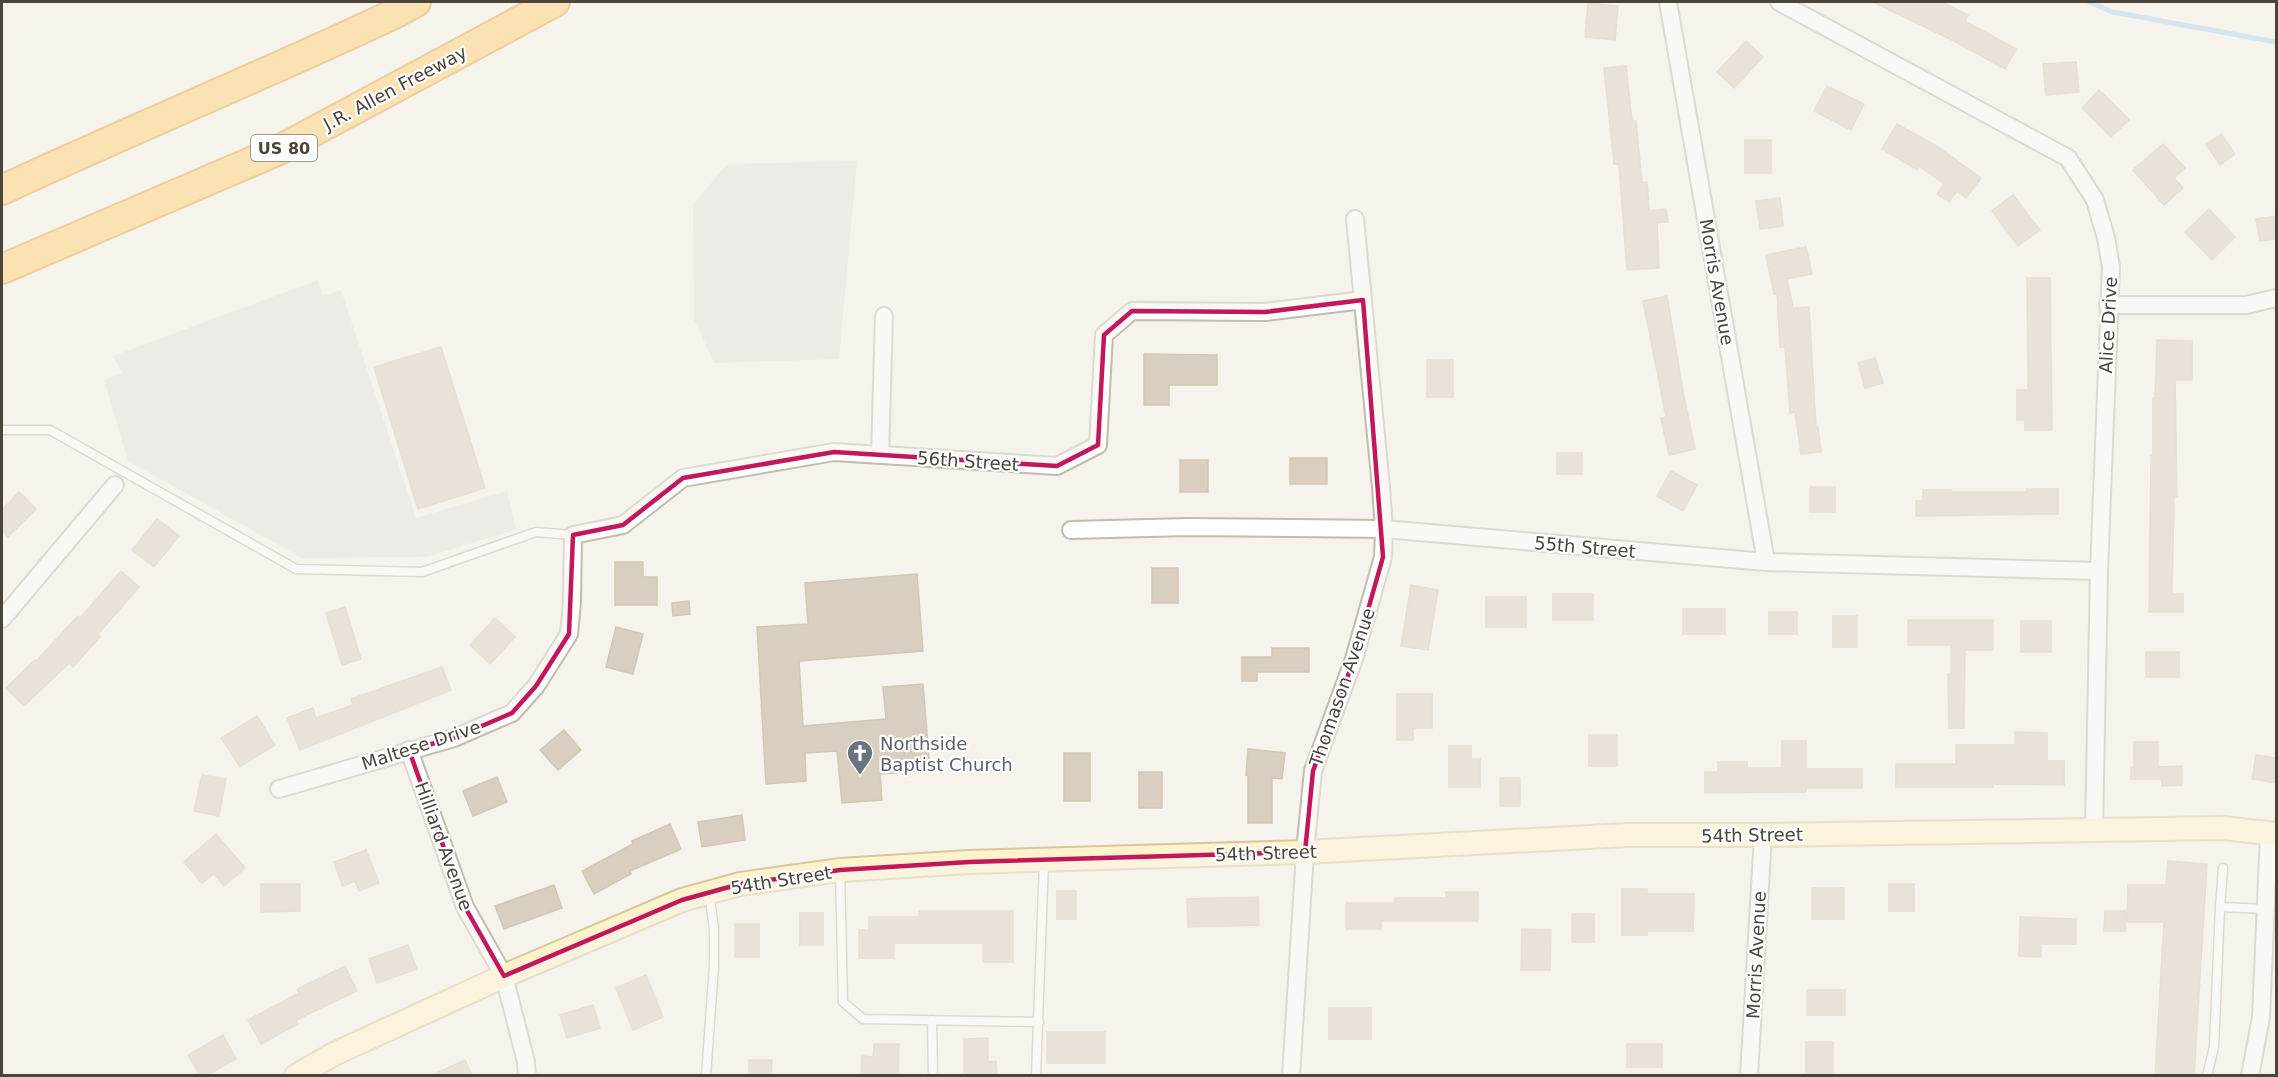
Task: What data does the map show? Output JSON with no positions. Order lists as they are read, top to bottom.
{
  "streets": {
    "highway": ["J.R. Allen Freeway", "US 80"],
    "main road": ["54th Street"],
    "street": [
      "Morris Avenue",
      "Alice Drive",
      "56th Street",
      "55th Street",
      "Thomason Avenue",
      "Maltese Drive",
      "Hilliard Avenue"
    ]
  },
  "crossings": [
    ["Morris Avenue", "55th Street"],
    ["Morris Avenue", "54th Street"],
    ["Alice Drive", "55th Street"],
    ["Alice Drive", "54th Street"],
    ["56th Street", "Thomason Avenue"],
    ["56th Street", "Maltese Drive"],
    ["55th Street", "Thomason Avenue"],
    ["Thomason Avenue", "54th Street"],
    ["Maltese Drive", "Hilliard Avenue"],
    ["54th Street", "Hilliard Avenue"]
  ],
  "places": {
    "church": ["Northside Baptist Church"]
  }
}
